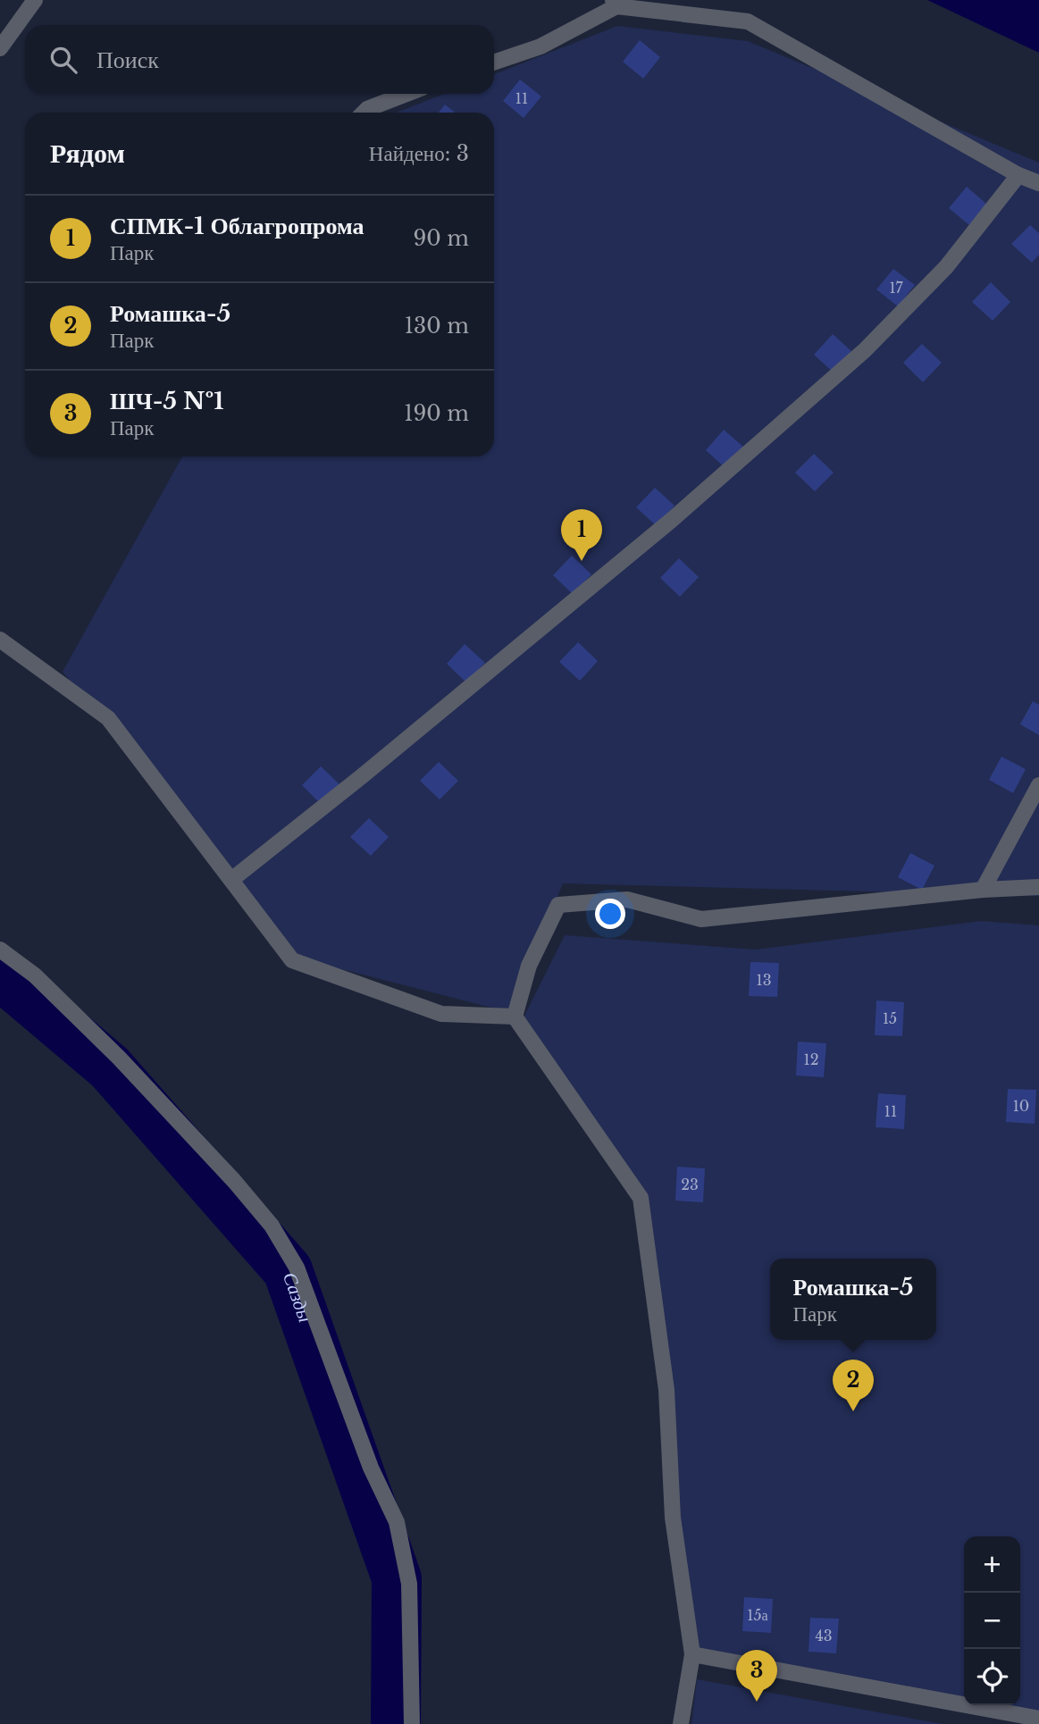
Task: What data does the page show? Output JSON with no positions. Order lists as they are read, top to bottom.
{
  "water": ["Сазды"],
  "house_numbers": [
    "11",
    "17",
    "13",
    "15",
    "12",
    "10",
    "11",
    "23",
    "15а",
    "43"
  ],
  "page": {
    "search": "Поиск",
    "heading": ["Рядом", "Найдено: 3"],
    "list": [
      {
        "mark": "1",
        "name": "СПМК-1 Облагропрома",
        "note": "Парк",
        "value": "90 m"
      },
      {
        "mark": "2",
        "name": "Ромашка-5",
        "note": "Парк",
        "value": "130 m"
      },
      {
        "mark": "3",
        "name": "ШЧ-5 №1",
        "note": "Парк",
        "value": "190 m"
      }
    ],
    "pins": ["1", "2", "3"],
    "popup": ["Ромашка-5", "Парк"],
    "map_buttons": ["+", "−"]
  }
}
